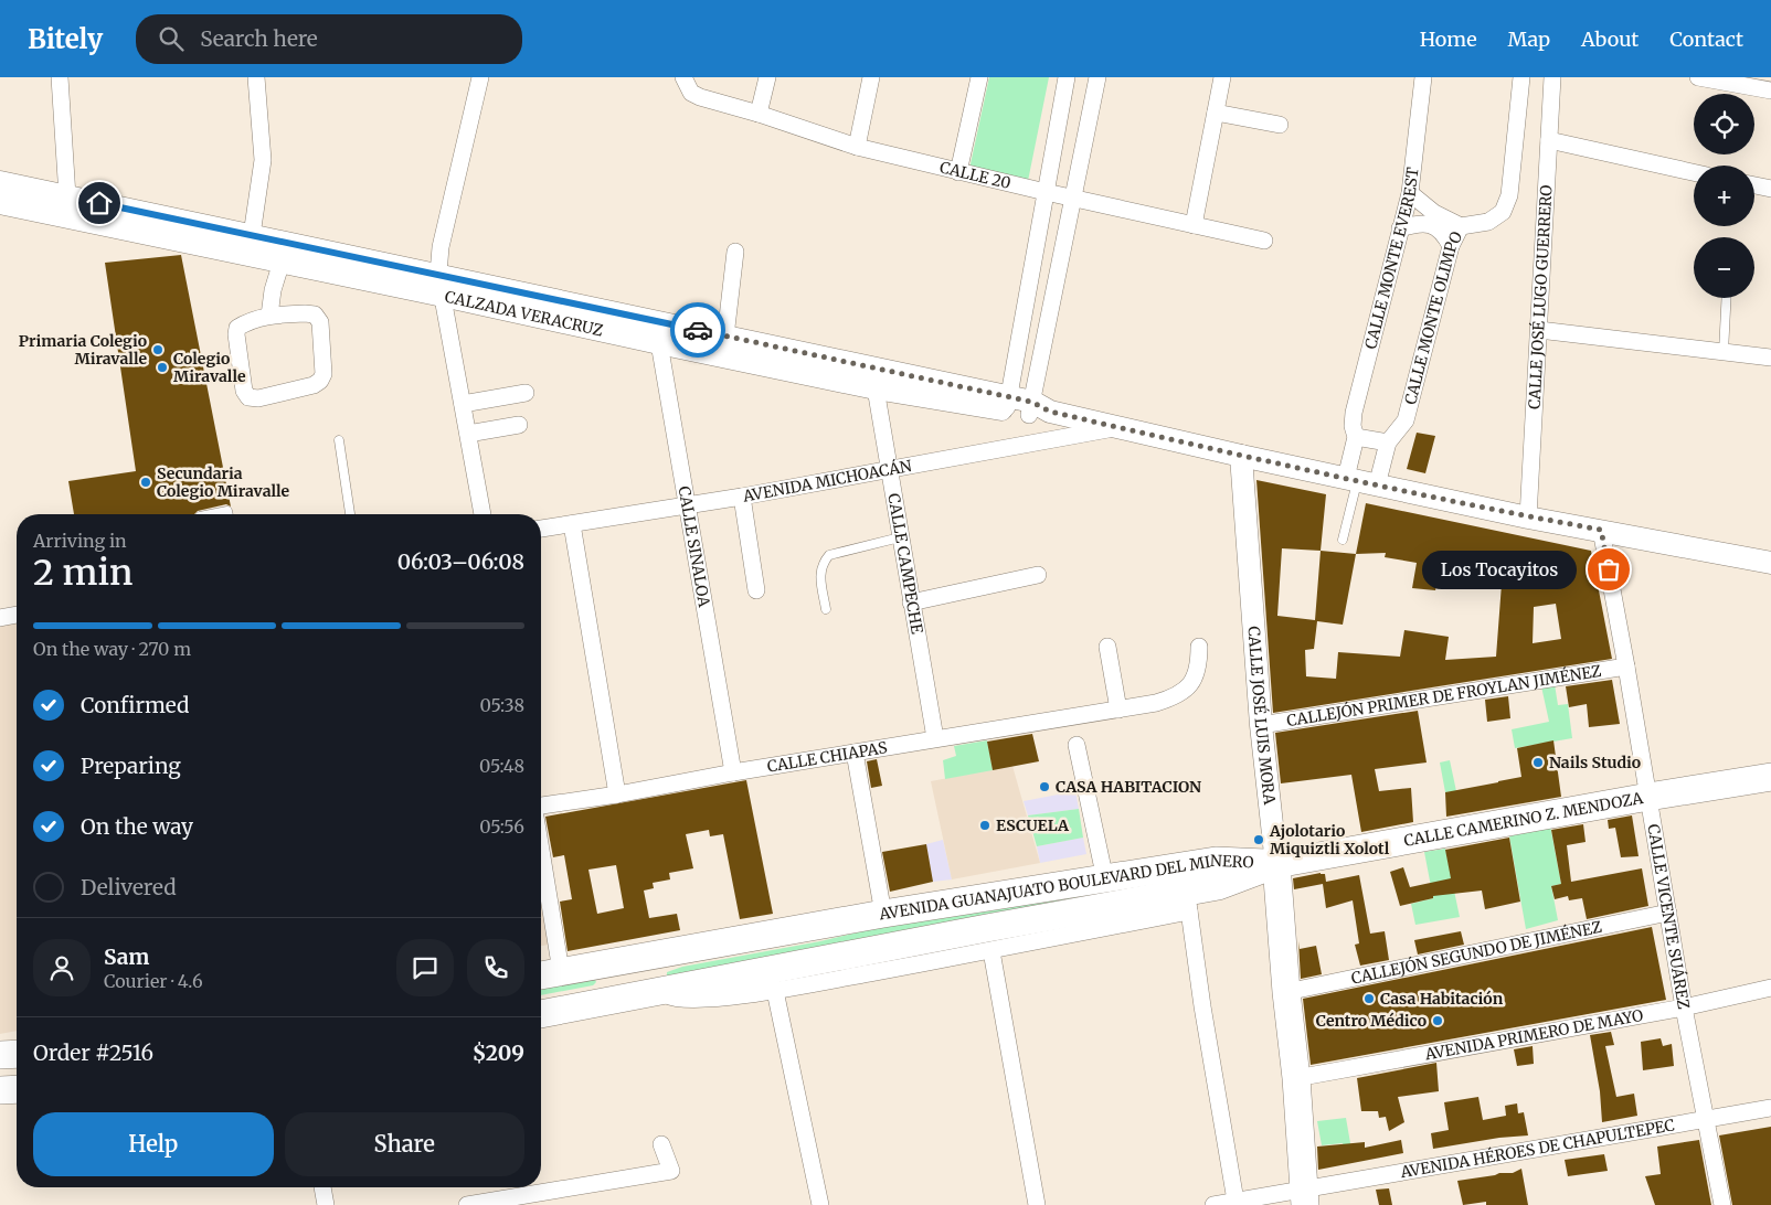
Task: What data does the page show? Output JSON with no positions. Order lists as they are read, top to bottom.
{
  "streets": {
    "main road": ["CALLE JOSÉ LUIS MORA", "CALLE CAMERINO Z. MENDOZA", "AVENIDA GUANAJUATO BOULEVARD DEL MINERO"],
    "street": [
      "CALLE 20",
      "CALLE MONTE EVEREST",
      "CALLE JOSÉ LUGO GUERRERO",
      "CALZADA VERACRUZ",
      "CALLE MONTE OLIMPO",
      "AVENIDA MICHOACÁN",
      "CALLE SINALOA",
      "CALLE CAMPECHE",
      "CALLEJÓN PRIMER DE FROYLAN JIMÉNEZ",
      "CALLE CHIAPAS",
      "CALLE VICENTE SUÁREZ",
      "CALLEJÓN SEGUNDO DE JIMÉNEZ",
      "AVENIDA PRIMERO DE MAYO",
      "AVENIDA HÉROES DE CHAPULTEPEC"
    ]
  },
  "crossings": [
    ["CALLE MONTE EVEREST", "CALZADA VERACRUZ"],
    ["CALLE MONTE EVEREST", "CALLE MONTE OLIMPO"],
    ["CALLE JOSÉ LUGO GUERRERO", "CALZADA VERACRUZ"],
    ["CALZADA VERACRUZ", "CALLE MONTE OLIMPO"],
    ["CALZADA VERACRUZ", "AVENIDA MICHOACÁN"],
    ["CALZADA VERACRUZ", "CALLE SINALOA"],
    ["CALZADA VERACRUZ", "CALLE CAMPECHE"],
    ["CALZADA VERACRUZ", "CALLE JOSÉ LUIS MORA"],
    ["CALZADA VERACRUZ", "CALLE VICENTE SUÁREZ"],
    ["AVENIDA MICHOACÁN", "CALLE SINALOA"],
    ["AVENIDA MICHOACÁN", "CALLE CAMPECHE"],
    ["CALLE SINALOA", "CALLE CHIAPAS"],
    ["CALLE CAMPECHE", "CALLE CHIAPAS"],
    ["CALLEJÓN PRIMER DE FROYLAN JIMÉNEZ", "CALLE JOSÉ LUIS MORA"],
    ["CALLEJÓN PRIMER DE FROYLAN JIMÉNEZ", "CALLE VICENTE SUÁREZ"],
    ["CALLE JOSÉ LUIS MORA", "CALLE CAMERINO Z. MENDOZA"],
    ["CALLE JOSÉ LUIS MORA", "AVENIDA GUANAJUATO BOULEVARD DEL MINERO"],
    ["CALLE JOSÉ LUIS MORA", "CALLEJÓN SEGUNDO DE JIMÉNEZ"],
    ["CALLE JOSÉ LUIS MORA", "AVENIDA PRIMERO DE MAYO"],
    ["CALLE JOSÉ LUIS MORA", "AVENIDA HÉROES DE CHAPULTEPEC"],
    ["CALLE CAMERINO Z. MENDOZA", "AVENIDA GUANAJUATO BOULEVARD DEL MINERO"],
    ["CALLE CAMERINO Z. MENDOZA", "CALLE VICENTE SUÁREZ"],
    ["CALLE VICENTE SUÁREZ", "CALLEJÓN SEGUNDO DE JIMÉNEZ"],
    ["CALLE VICENTE SUÁREZ", "AVENIDA PRIMERO DE MAYO"],
    ["CALLE VICENTE SUÁREZ", "AVENIDA HÉROES DE CHAPULTEPEC"]
  ],
  "places": [
    "Primaria Colegio Miravalle",
    "Colegio Miravalle",
    "Secundaria Colegio Miravalle",
    "Los Tocayitos",
    "Nails Studio",
    "CASA HABITACION",
    "ESCUELA",
    "Ajolotario Miquiztli Xolotl",
    "Casa Habitación",
    "Centro Médico"
  ],
  "page": {
    "header": "Bitely",
    "search": "Search here",
    "nav": [
      "Home",
      "Map",
      "About",
      "Contact"
    ],
    "map_buttons": ["+", "−"],
    "heading": ["2 min", "Arriving in", "06:03–06:08"],
    "panel": [
      "Sam",
      "Courier · 4.6",
      "Order #2516",
      "$209"
    ],
    "bubble": "Los Tocayitos",
    "bar": "On the way · 270 m",
    "list": [
      ["Confirmed", "05:38"],
      ["Preparing", "05:48"],
      ["On the way", "05:56"],
      "Delivered"
    ],
    "buttons": ["Help", "Share"]
  }
}
